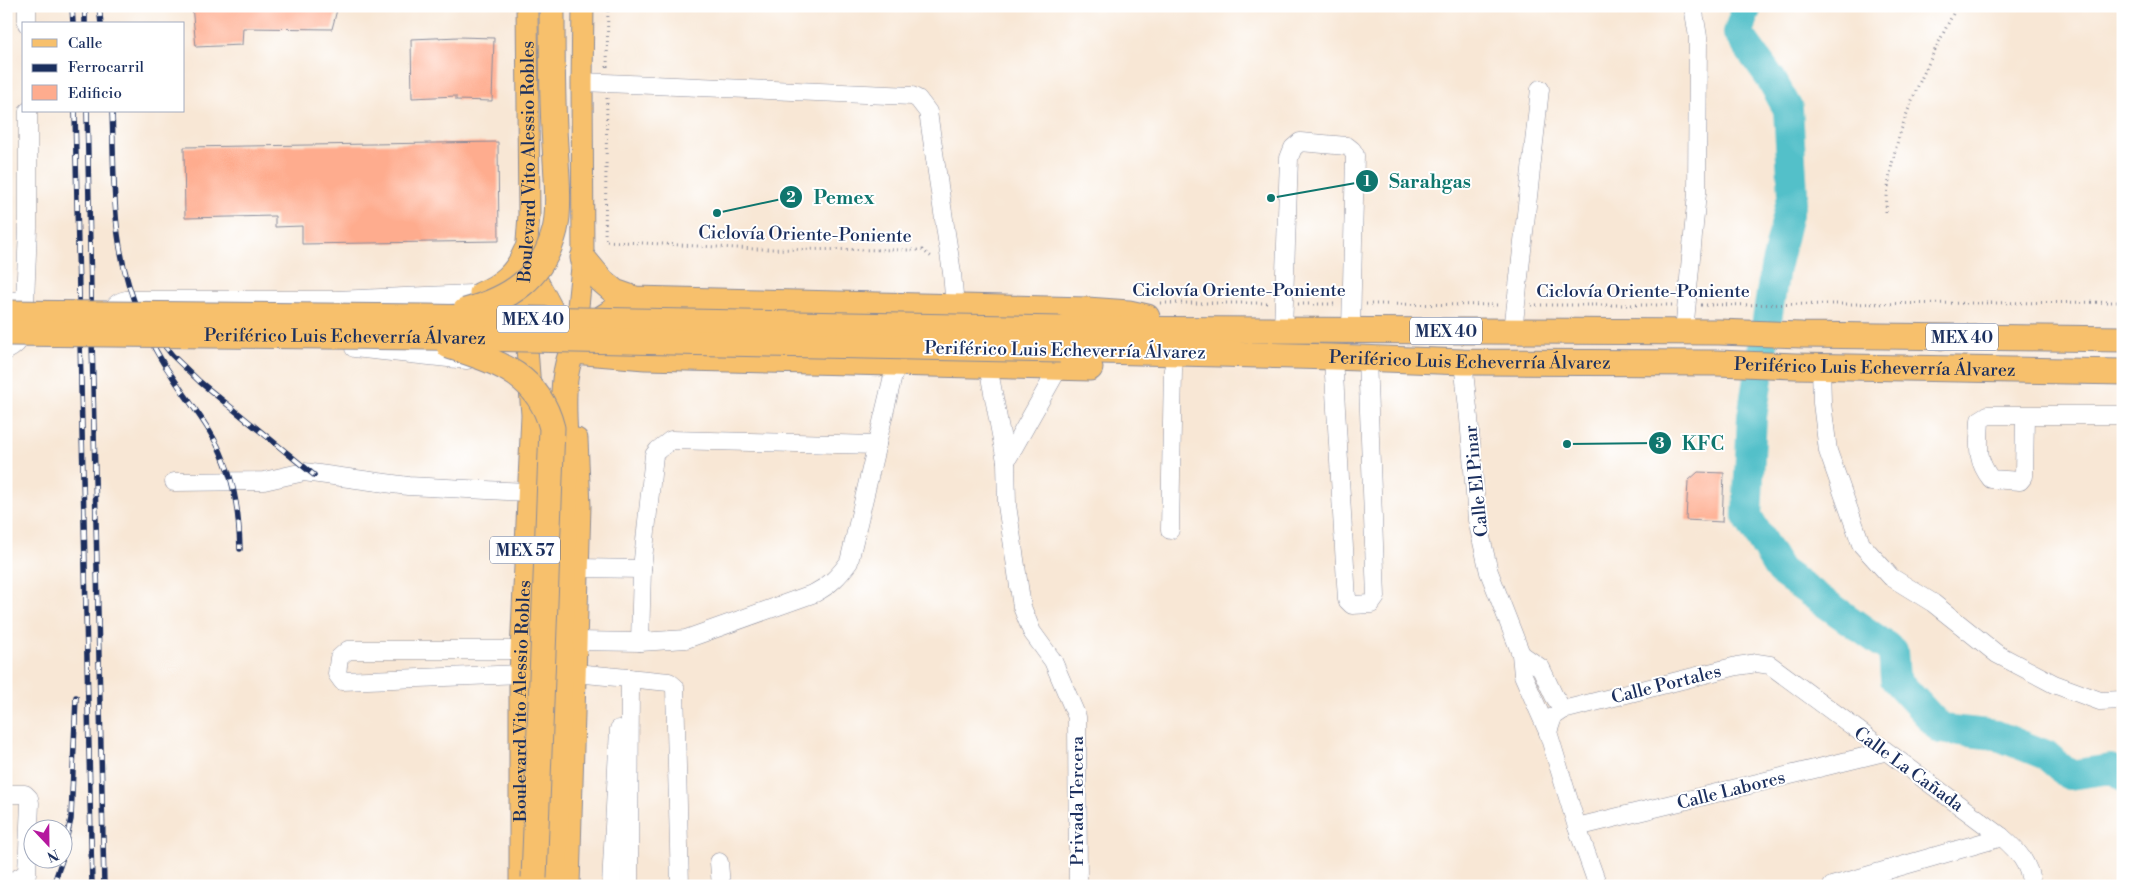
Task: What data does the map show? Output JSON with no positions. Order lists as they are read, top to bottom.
{
  "streets": {
    "highway": ["MEX 40", "Periférico Luis Echeverría Álvarez"],
    "main road": ["Boulevard Vito Alessio Robles", "MEX 57"],
    "street": [
      "Calle El Pinar",
      "Calle Portales",
      "Calle La Cañada",
      "Calle Labores",
      "Privada Tercera"
    ],
    "path": ["Ciclovía Oriente-Poniente"]
  },
  "crossings": [
    ["Boulevard Vito Alessio Robles", "Periférico Luis Echeverría Álvarez"],
    ["Periférico Luis Echeverría Álvarez", "Calle El Pinar"],
    ["Calle El Pinar", "Calle Labores"],
    ["Calle Portales", "Calle La Cañada"],
    ["Calle La Cañada", "Calle Labores"]
  ],
  "places": ["Sarahgas", "Pemex", "KFC"],
  "legend": ["Calle", "Ferrocarril", "Edificio"],
  "north": "bottom"
}
